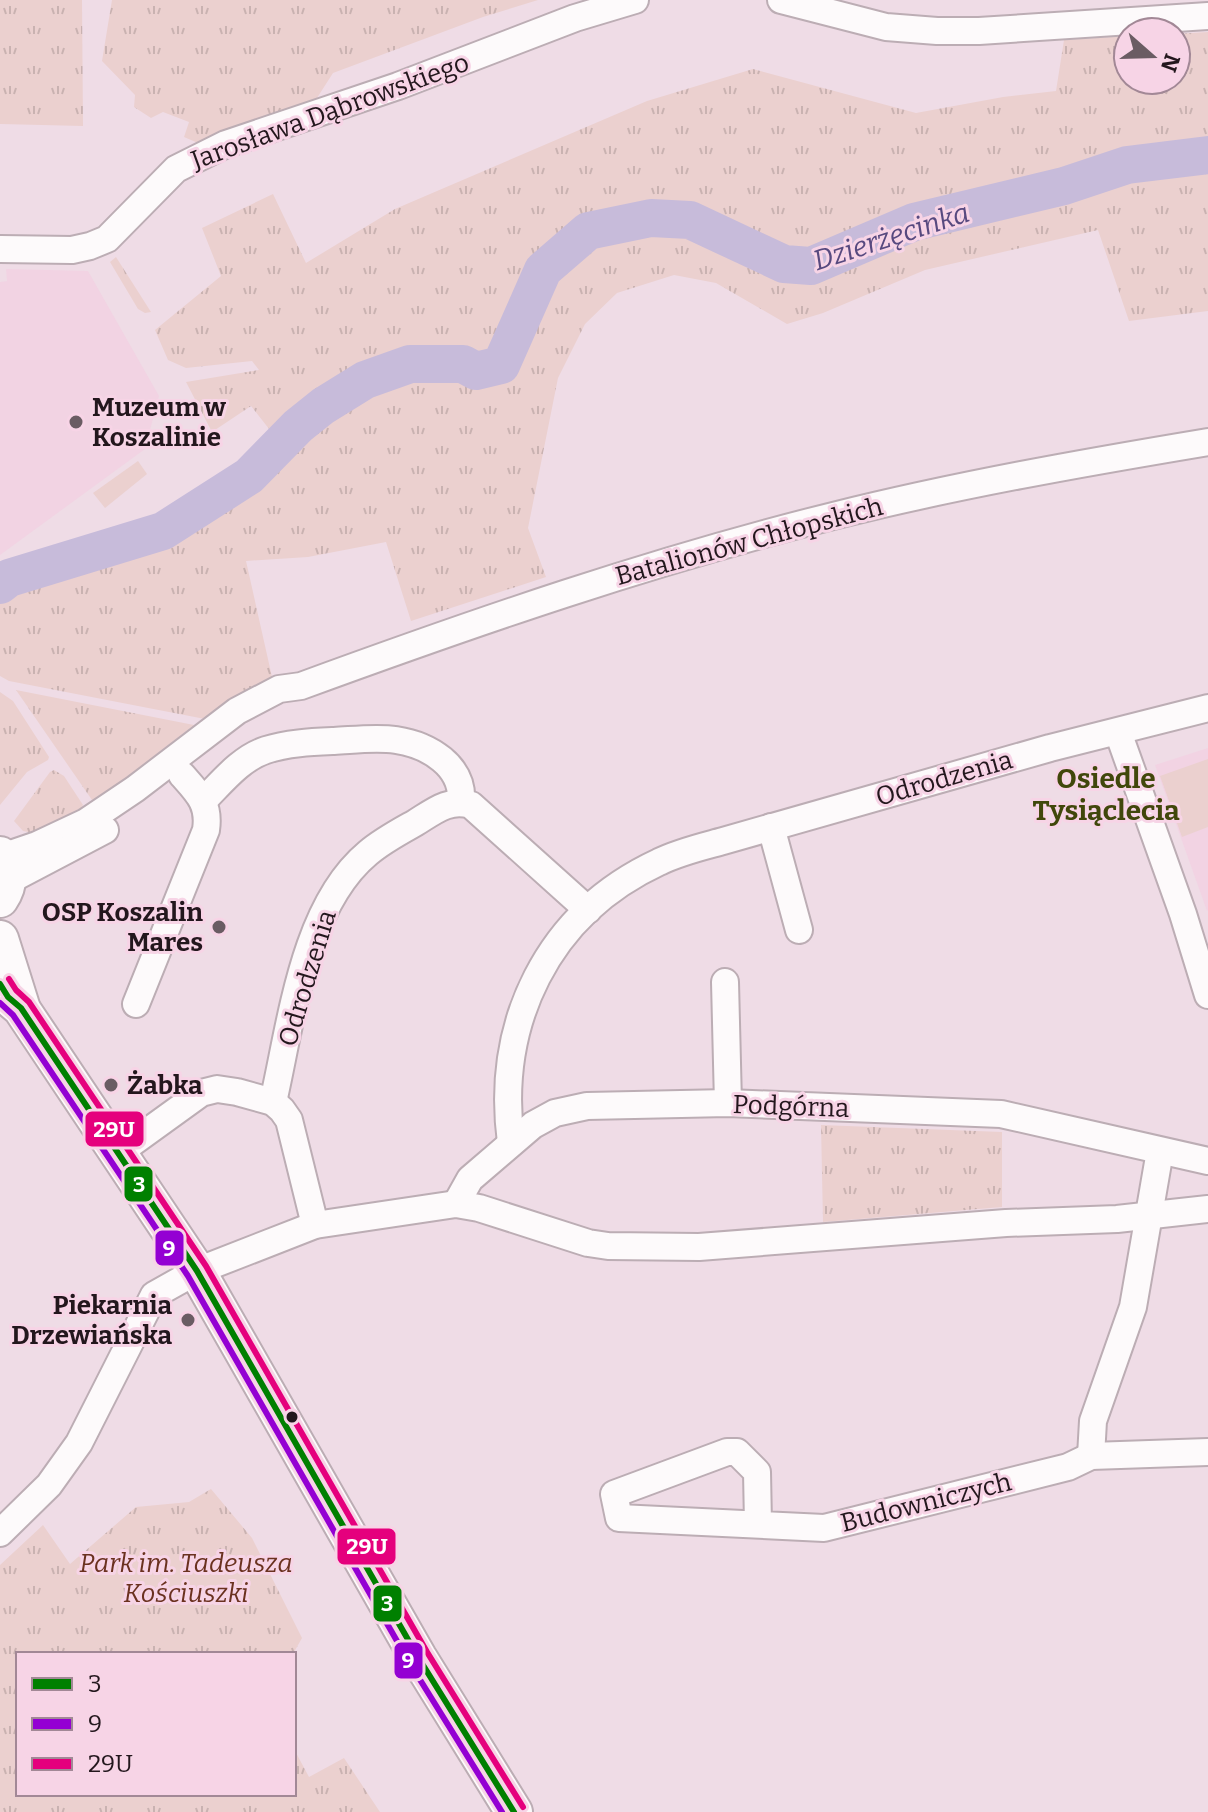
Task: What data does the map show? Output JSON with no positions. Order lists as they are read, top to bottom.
{
  "streets": {
    "street": [
      "Jarosława Dąbrowskiego",
      "Batalionów Chłopskich",
      "Odrodzenia",
      "Podgórna",
      "Budowniczych"
    ]
  },
  "crossings": [
    ["Odrodzenia", "Podgórna"]
  ],
  "districts": ["Osiedle Tysiąclecia"],
  "water": ["Dzierżęcinka"],
  "parks": ["Park im. Tadeusza Kościuszki"],
  "places": [
    "Muzeum w Koszalinie",
    "OSP Koszalin Mares",
    "Żabka",
    "Piekarnia Drzewiańska"
  ],
  "lines": ["transit line 29U", "transit line 3", "transit line 9"],
  "legend": ["3", "9", "29U"],
  "north": "right"
}
